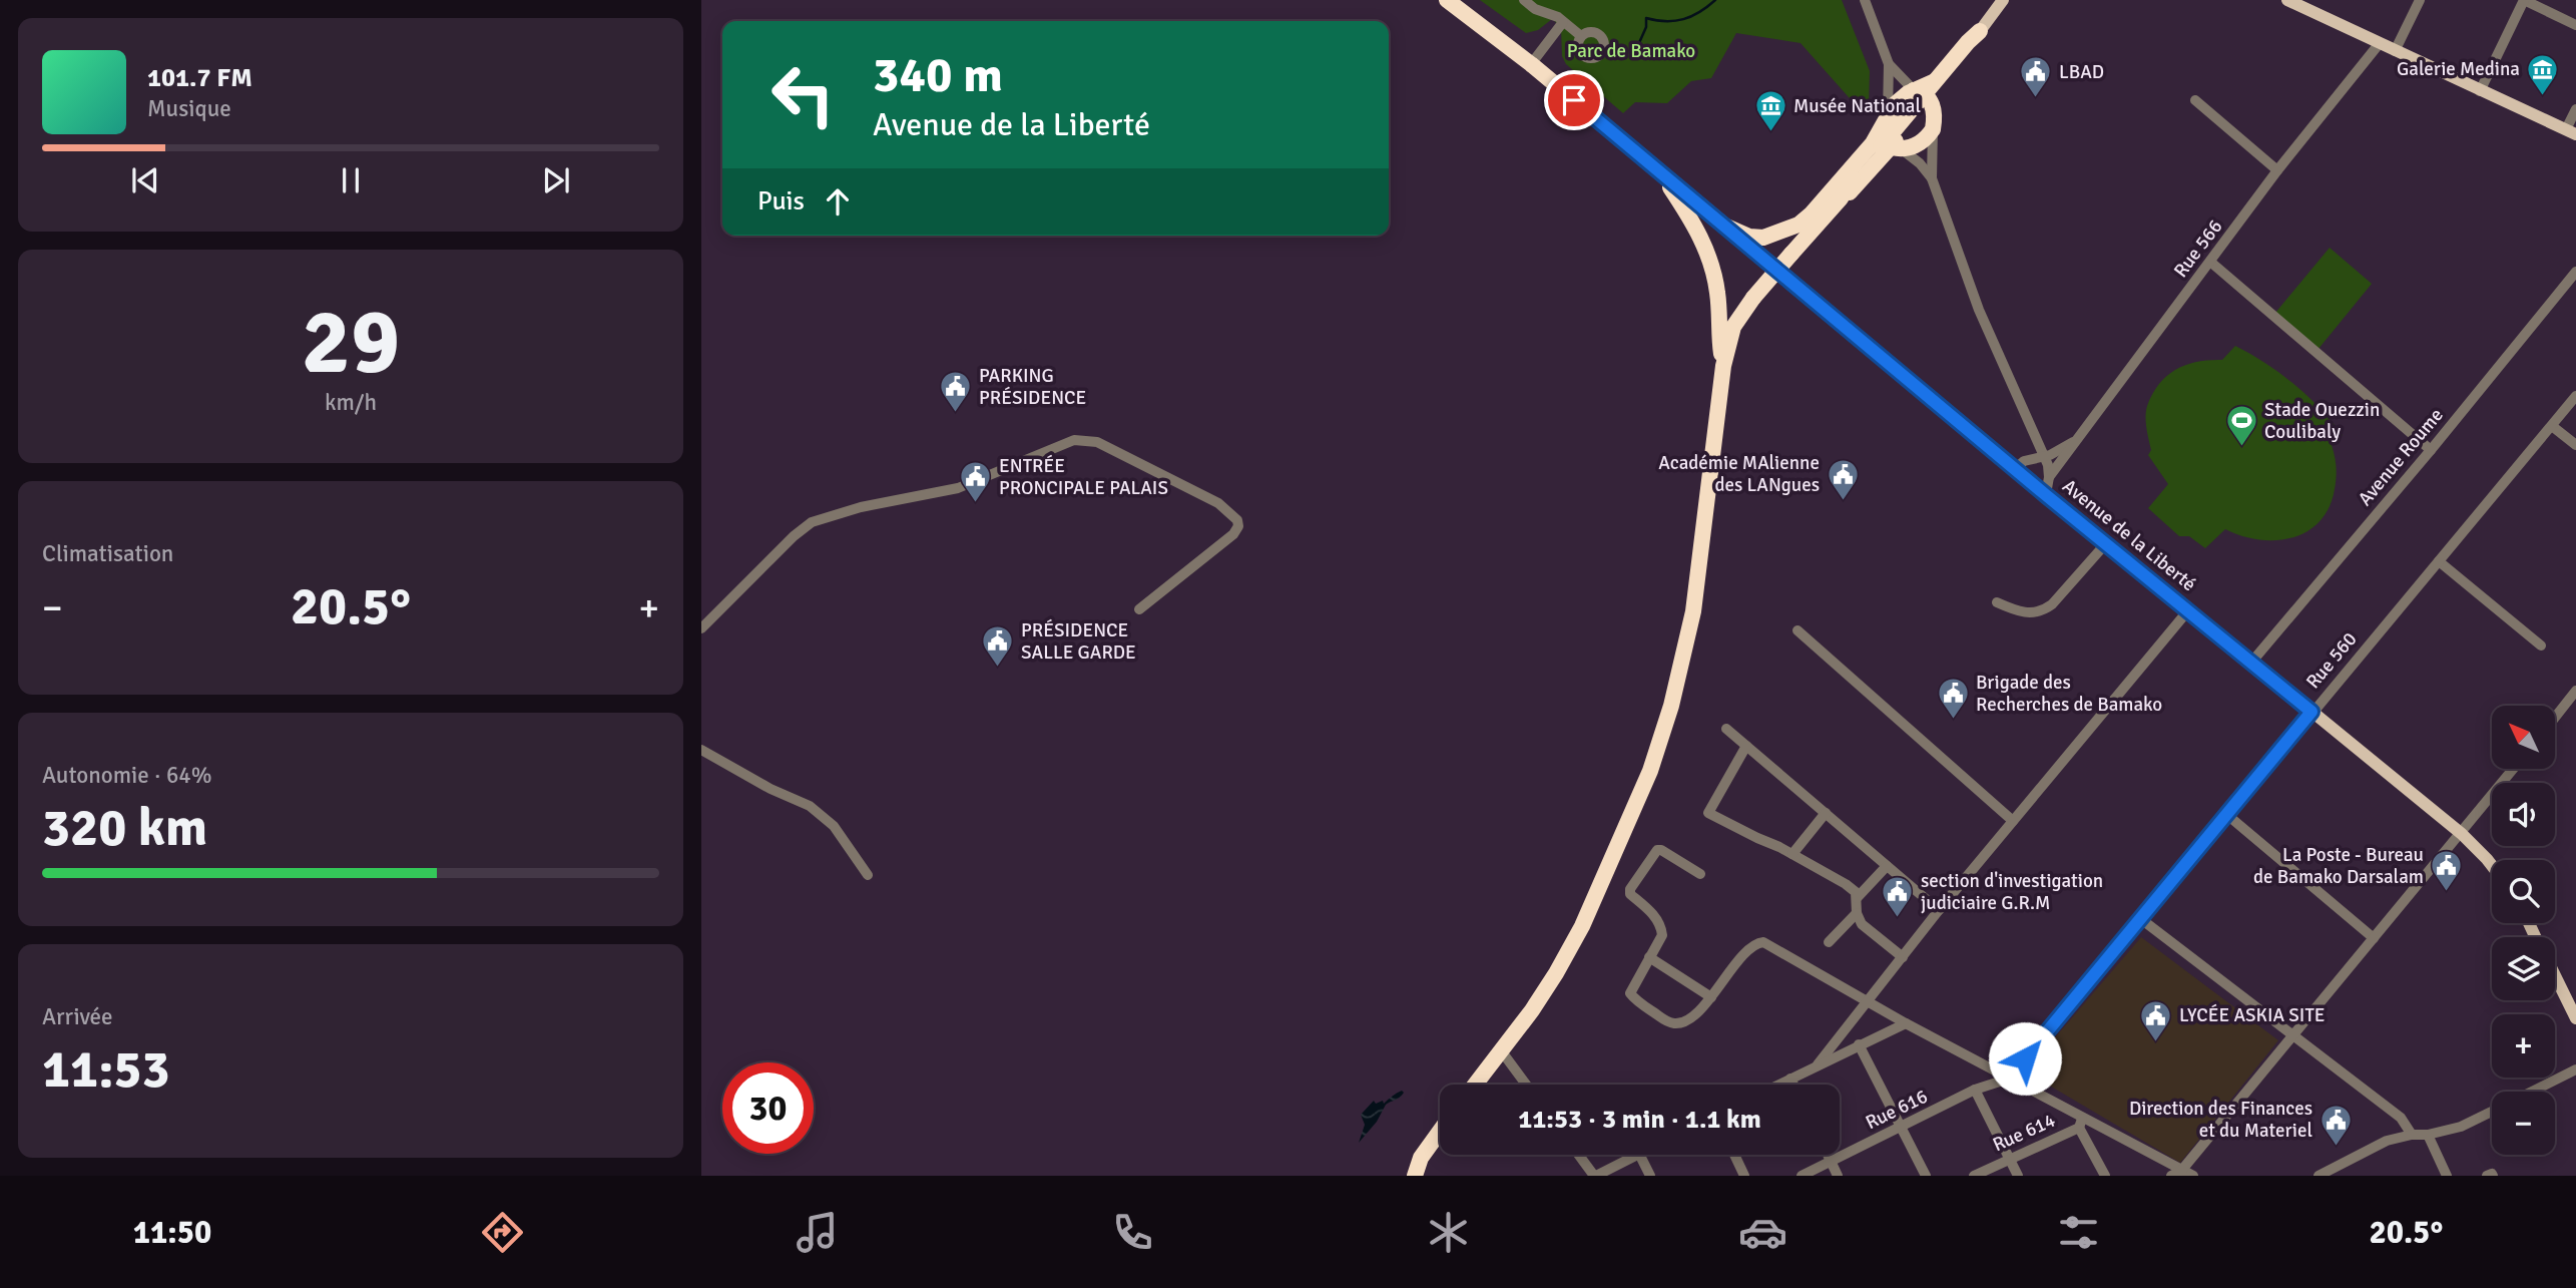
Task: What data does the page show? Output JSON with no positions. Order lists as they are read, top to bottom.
{
  "streets": {
    "main road": ["Avenue de la Liberté"],
    "street": [
      "Rue 566",
      "Avenue Roume",
      "Rue 560",
      "Rue 616",
      "Rue 614"
    ]
  },
  "crossings": [
    ["Avenue Roume", "Avenue de la Liberté"],
    ["Avenue de la Liberté", "Rue 560"],
    ["Rue 560", "Rue 616"]
  ],
  "parks": ["Parc de Bamako"],
  "places": {
    "museum": ["Galerie Medina", "Musée National"],
    "public building": [
      "LBAD",
      "PARKING PRÉSIDENCE",
      "Académie MAlienne des LANgues",
      "ENTRÉE PRONCIPALE PALAIS",
      "PRÉSIDENCE SALLE GARDE",
      "Brigade des Recherches de Bamako",
      "La Poste - Bureau de Bamako Darsalam",
      "section d'investigation judiciaire G.R.M",
      "LYCÉE ASKIA SITE",
      "Direction des Finances et du Materiel"
    ],
    "sports": ["Stade Ouezzin Coulibaly"]
  },
  "north": "top left",
  "page": {
    "turn": ["340 m", "Avenue de la Liberté"],
    "song": ["101.7 FM", "Musique"],
    "then": "Puis",
    "tile": [
      ["29", "km/h"],
      "Climatisation",
      ["Autonomie · 64%", "320 km"],
      ["Arrivée", "11:53"]
    ],
    "heat": ["−", "20.5°", "+"],
    "map_buttons": ["+", "−"],
    "limit": "30",
    "trip": "11:53 · 3 min · 1.1 km",
    "tabs": ["11:50", "20.5°"]
  }
}
